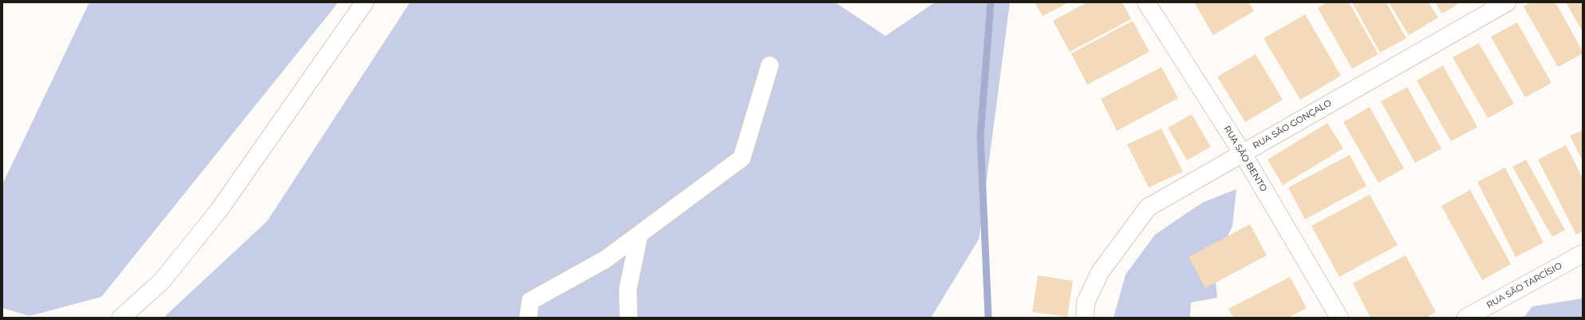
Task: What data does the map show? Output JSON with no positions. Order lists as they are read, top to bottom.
{
  "streets": {
    "street": ["RUA SÃO GONÇALO", "RUA SÃO BENTO", "RUA SÃO TARCÍSIO"]
  },
  "crossings": [
    ["RUA SÃO GONÇALO", "RUA SÃO BENTO"]
  ]
}
